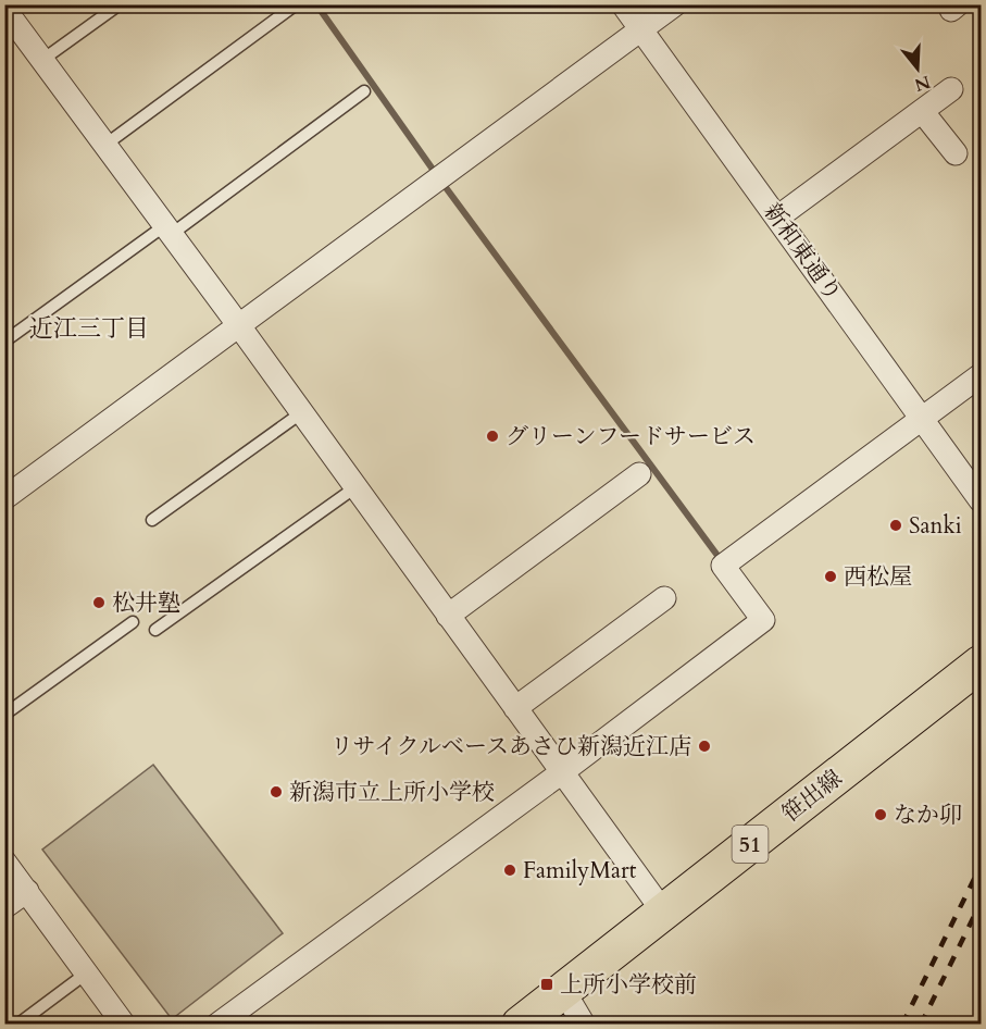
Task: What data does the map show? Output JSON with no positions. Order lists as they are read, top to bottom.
{
  "streets": {
    "main road": ["笹出線", "51"],
    "street": ["新和東通り"]
  },
  "districts": ["近江三丁目"],
  "places": {
    "other": [
      "グリーンフードサービス",
      "Sanki",
      "西松屋",
      "松井塾",
      "リサイクルベースあさひ新潟近江店",
      "新潟市立上所小学校",
      "なか卯",
      "FamilyMart"
    ],
    "transit": ["上所小学校前"]
  },
  "north": "bottom"
}
